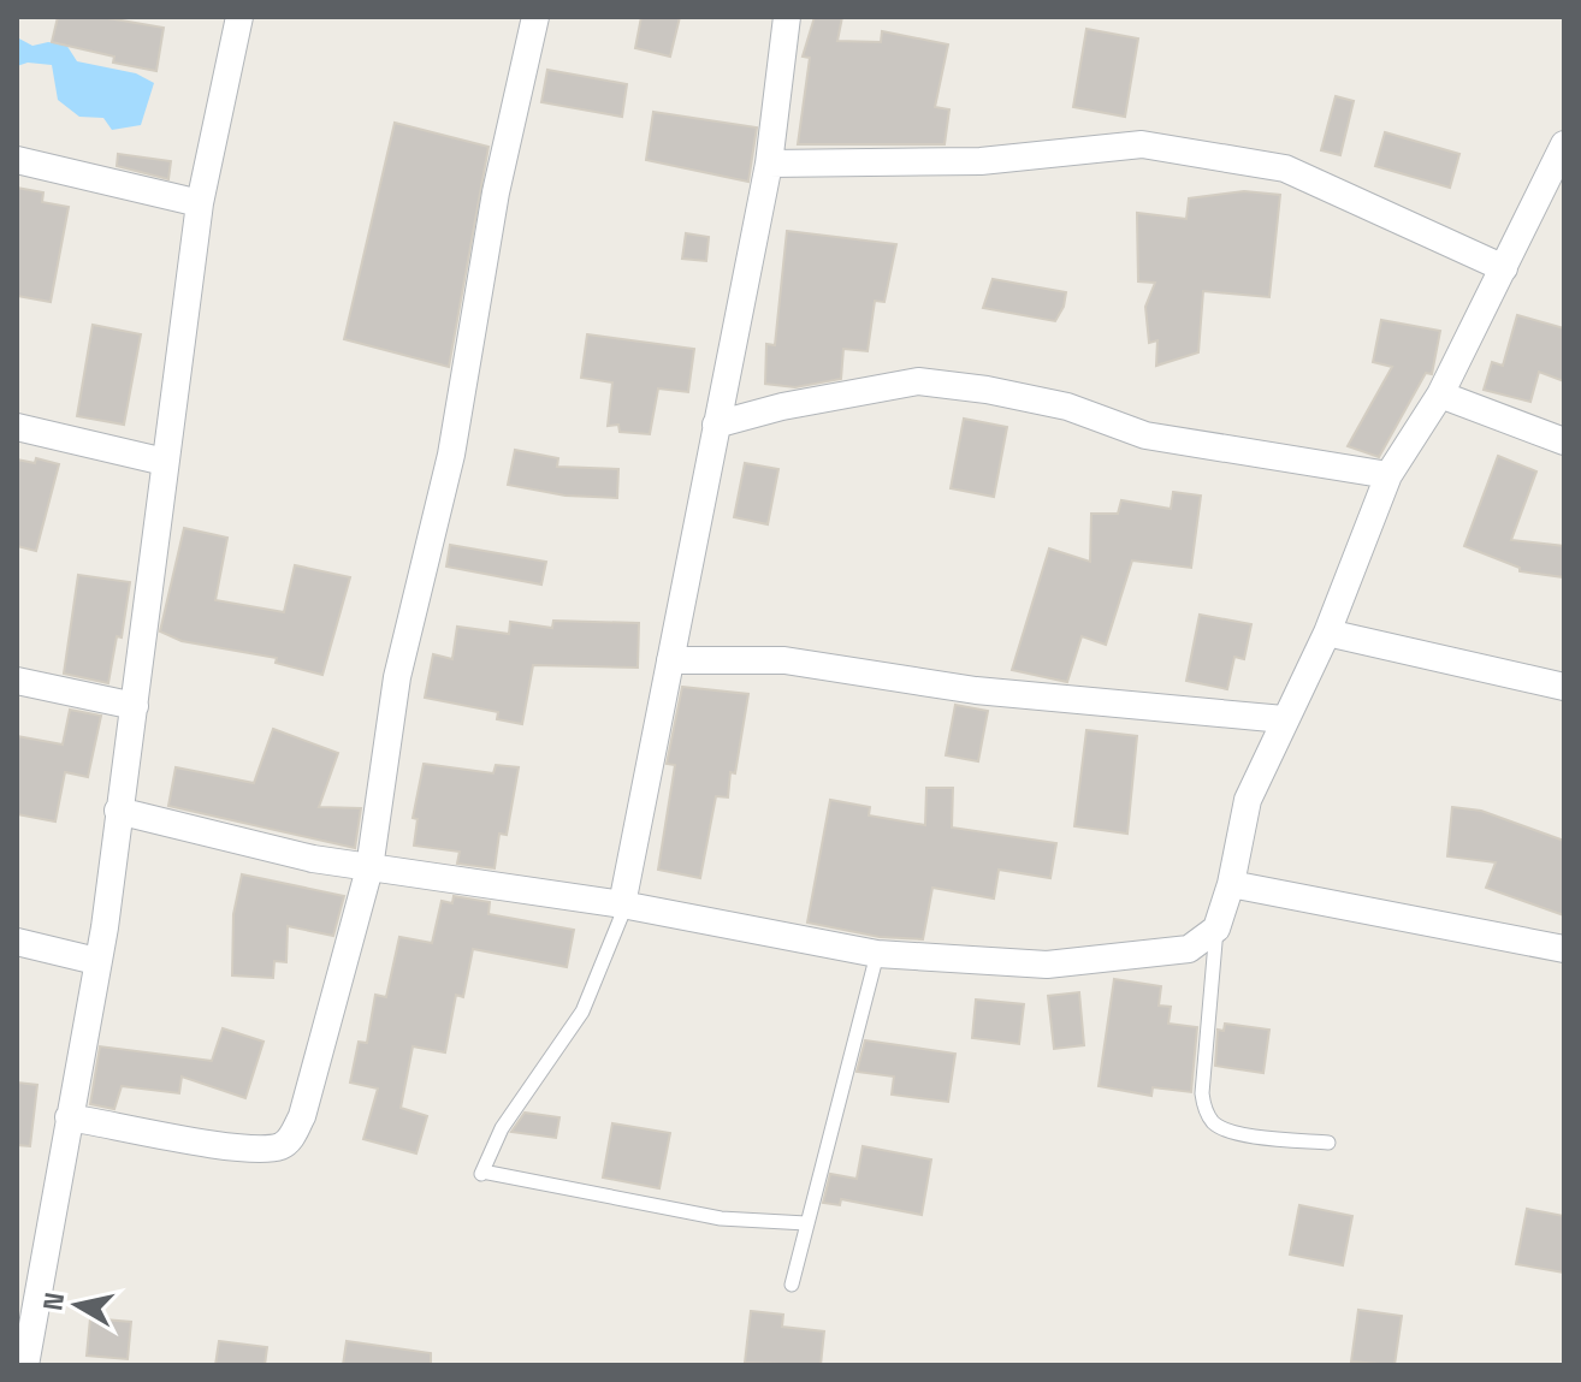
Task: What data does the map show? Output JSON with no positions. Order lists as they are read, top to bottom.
{
  "north": "left"
}
